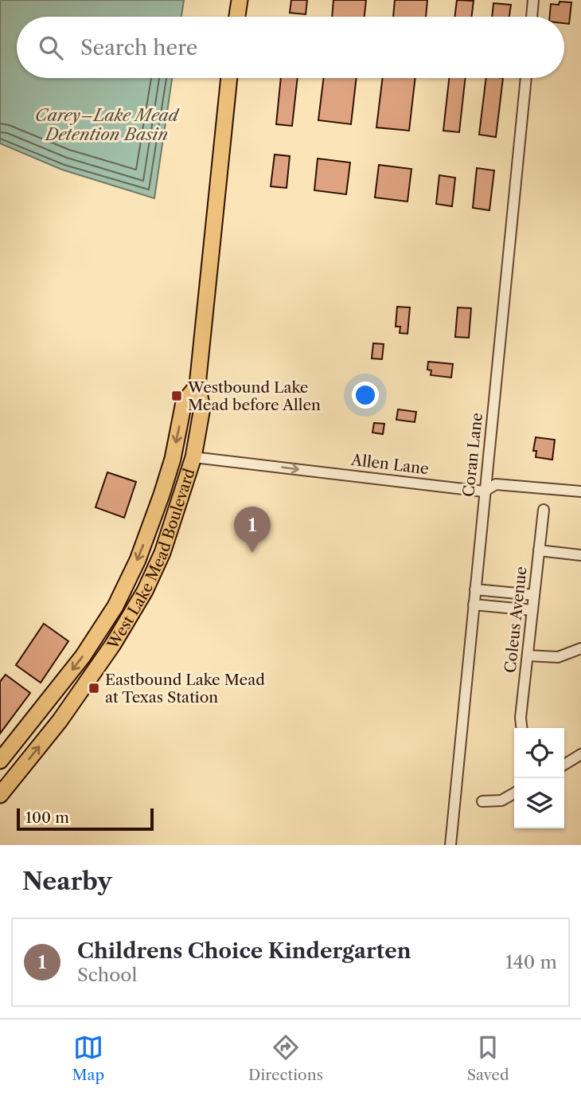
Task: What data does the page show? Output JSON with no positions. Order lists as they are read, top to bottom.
{
  "streets": {
    "main road": ["West Lake Mead Boulevard"],
    "street": ["Coran Lane", "Allen Lane", "Coleus Avenue"]
  },
  "crossings": [
    ["Coran Lane", "Allen Lane"],
    ["Allen Lane", "West Lake Mead Boulevard"]
  ],
  "one_way": ["Allen Lane"],
  "water": ["Carey–Lake Mead Detention Basin"],
  "places": {
    "transit": ["Westbound Lake Mead before Allen", "Eastbound Lake Mead at Texas Station"]
  },
  "scale_bar": "100 m",
  "page": {
    "search": "Search here",
    "pins": "1",
    "scale": "100 m",
    "heading": "Nearby",
    "list": [
      {
        "mark": "1",
        "name": "Childrens Choice Kindergarten",
        "note": "School",
        "value": "140 m"
      }
    ],
    "nav": ["Map", "Directions", "Saved"]
  }
}
